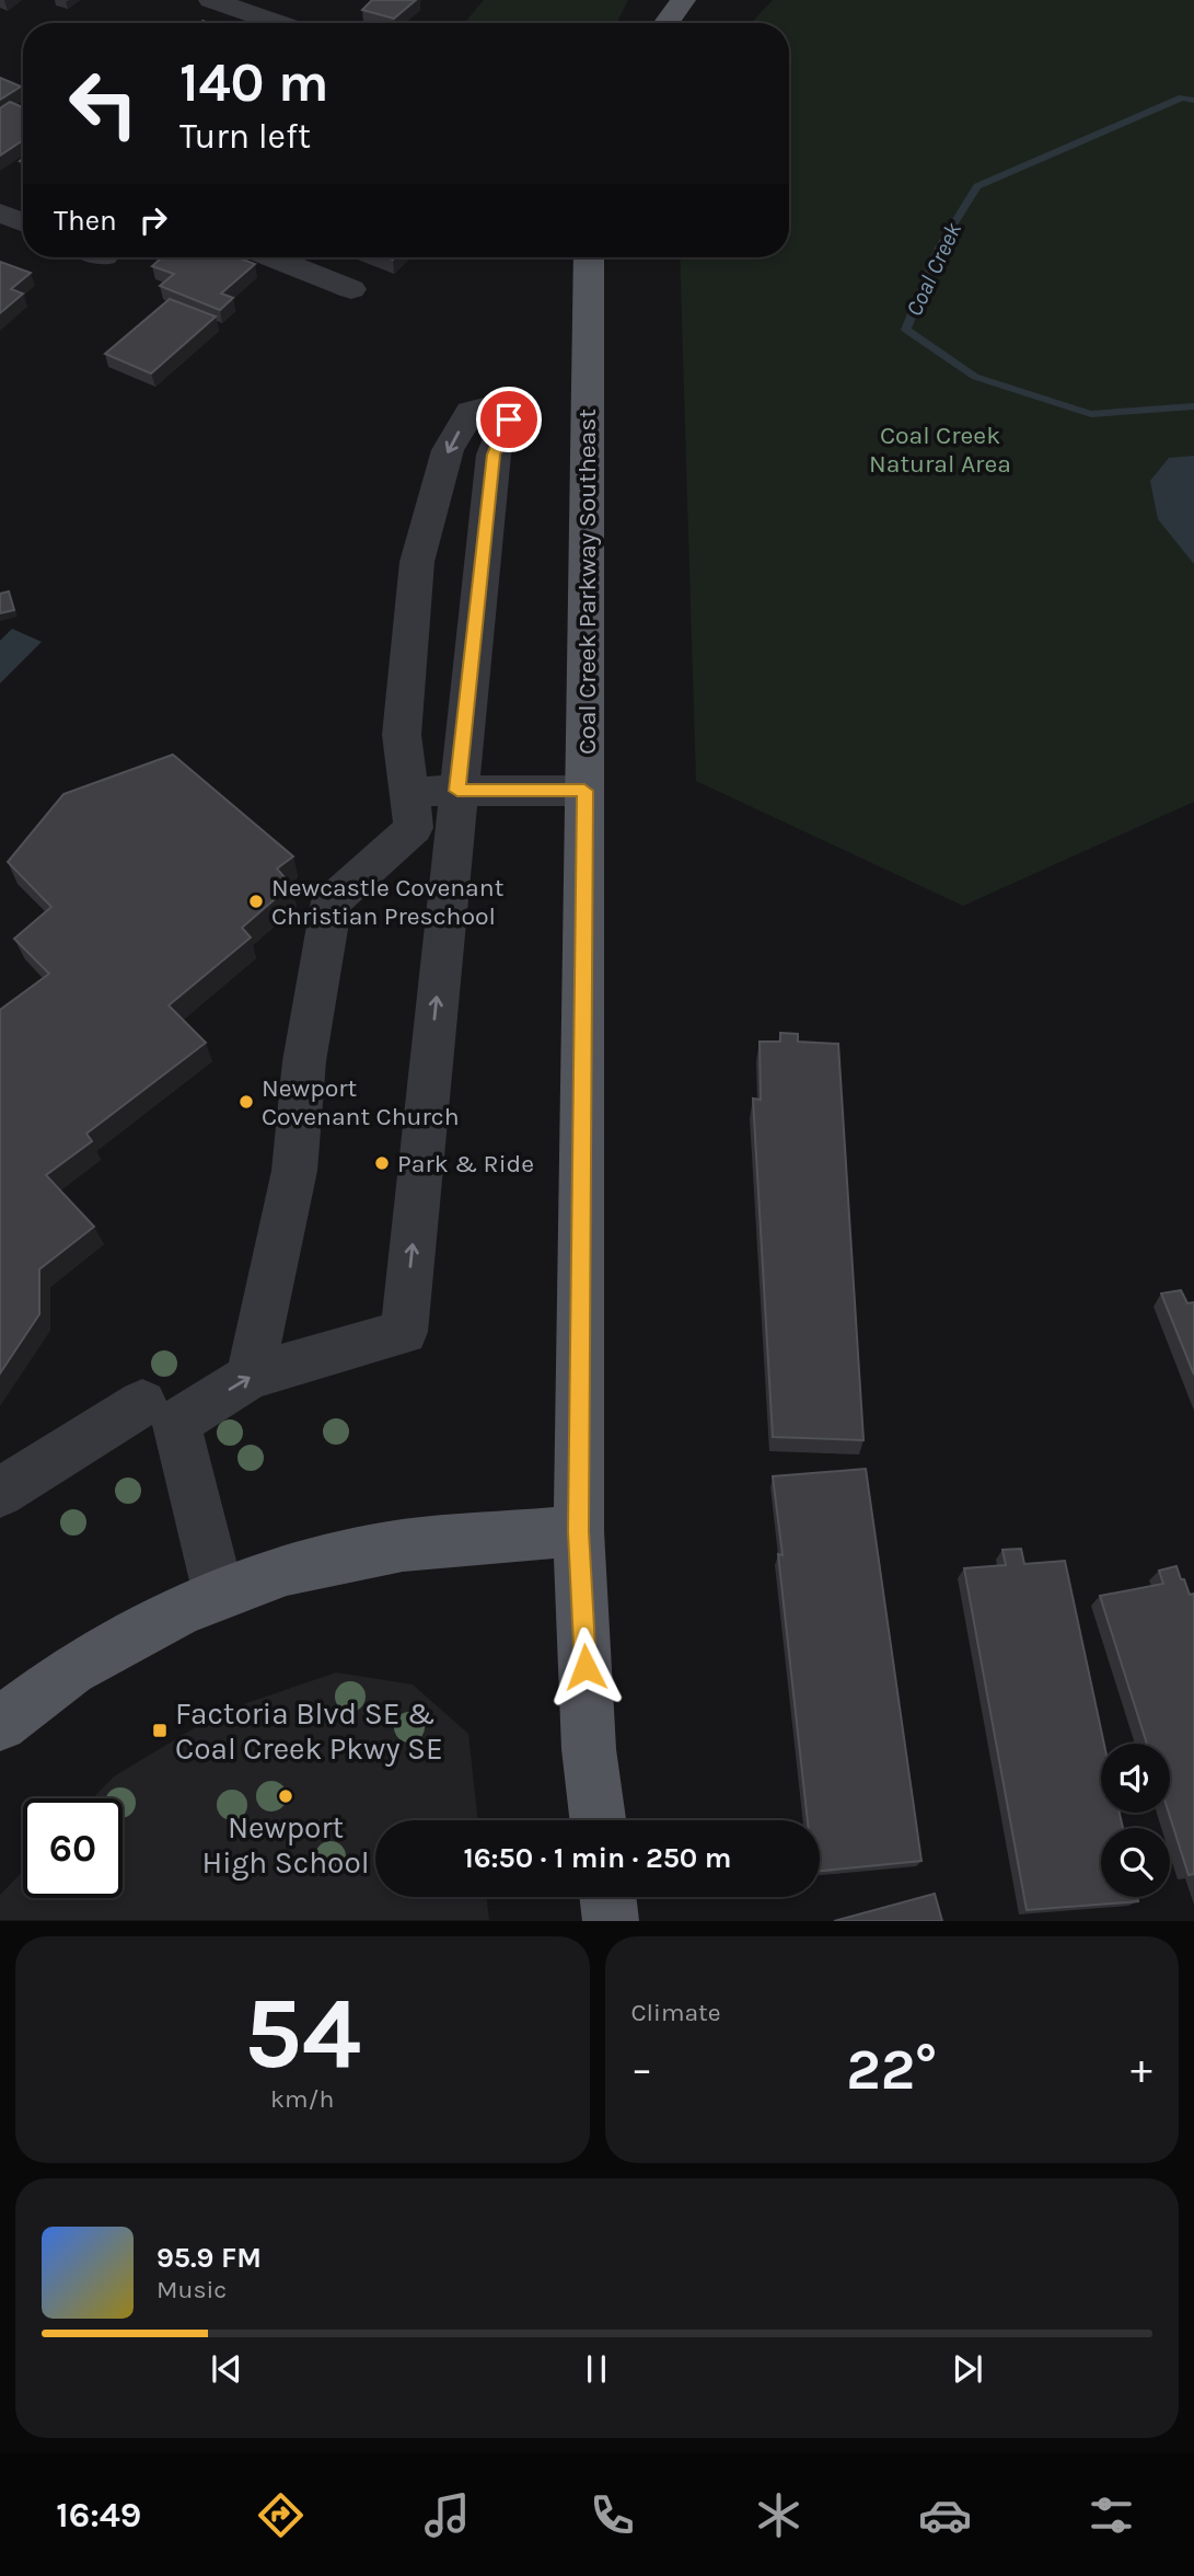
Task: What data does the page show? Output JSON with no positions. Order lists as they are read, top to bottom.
{
  "streets": {
    "main road": ["Coal Creek Parkway Southeast"]
  },
  "water": ["Coal Creek"],
  "parks": ["Coal Creek Natural Area"],
  "places": {
    "other": [
      "Newcastle Covenant Christian Preschool",
      "Newport Covenant Church",
      "Park & Ride",
      "Newport High School"
    ],
    "transit": ["Factoria Blvd SE & Coal Creek Pkwy SE"]
  },
  "page": {
    "turn": ["140 m", "Turn left"],
    "then": "Then",
    "limit": "60",
    "trip": "16:50 · 1 min · 250 m",
    "tile": [
      ["54", "km/h"],
      "Climate"
    ],
    "heat": ["−", "22°", "+"],
    "song": ["95.9 FM", "Music"],
    "tabs": "16:49"
  }
}
